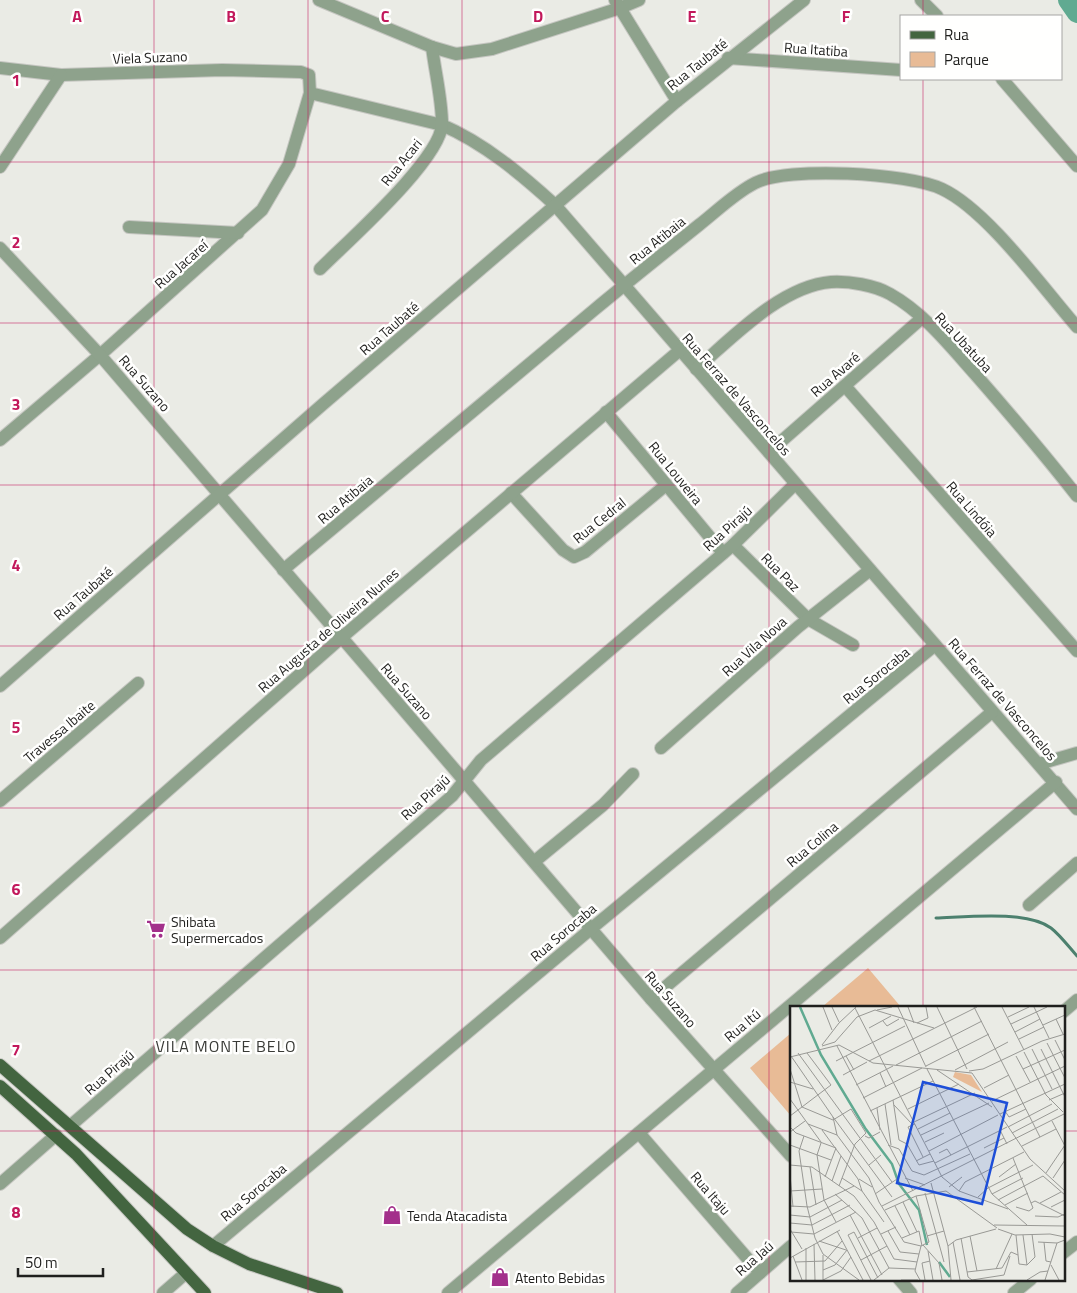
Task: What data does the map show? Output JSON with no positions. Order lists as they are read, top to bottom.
{
  "streets": {
    "street": [
      "Rua Itatiba",
      "Viela Suzano",
      "Rua Taubaté",
      "Rua Acari",
      "Rua Atibaia",
      "Rua Jacareí",
      "Rua Ubatuba",
      "Rua Avaré",
      "Rua Suzano",
      "Rua Ferraz de Vasconcelos",
      "Rua Louveira",
      "Rua Lindóia",
      "Rua Cedral",
      "Rua Pirajú",
      "Rua Paz",
      "Rua Augusta de Oliveira Nunes",
      "Rua Vila Nova",
      "Rua Sorocaba",
      "Travessa Ibaite",
      "Rua Colina",
      "Rua Itú",
      "Rua Itaju",
      "Rua Jaú"
    ]
  },
  "crossings": [
    ["Rua Itatiba", "Rua Taubaté"],
    ["Viela Suzano", "Rua Jacareí"],
    ["Viela Suzano", "Rua Ferraz de Vasconcelos"],
    ["Rua Taubaté", "Rua Suzano"],
    ["Rua Taubaté", "Rua Ferraz de Vasconcelos"],
    ["Rua Acari", "Rua Ferraz de Vasconcelos"],
    ["Rua Atibaia", "Rua Suzano"],
    ["Rua Atibaia", "Rua Ferraz de Vasconcelos"],
    ["Rua Jacareí", "Rua Suzano"],
    ["Rua Jacareí", "Rua Ferraz de Vasconcelos"],
    ["Rua Ubatuba", "Rua Avaré"],
    ["Rua Ubatuba", "Rua Ferraz de Vasconcelos"],
    ["Rua Avaré", "Rua Ferraz de Vasconcelos"],
    ["Rua Avaré", "Rua Lindóia"],
    ["Rua Suzano", "Rua Pirajú"],
    ["Rua Suzano", "Rua Augusta de Oliveira Nunes"],
    ["Rua Suzano", "Rua Sorocaba"],
    ["Rua Suzano", "Rua Colina"],
    ["Rua Suzano", "Rua Itú"],
    ["Rua Ferraz de Vasconcelos", "Rua Pirajú"],
    ["Rua Ferraz de Vasconcelos", "Rua Augusta de Oliveira Nunes"],
    ["Rua Ferraz de Vasconcelos", "Rua Vila Nova"],
    ["Rua Ferraz de Vasconcelos", "Rua Sorocaba"],
    ["Rua Ferraz de Vasconcelos", "Rua Colina"],
    ["Rua Ferraz de Vasconcelos", "Rua Itú"],
    ["Rua Louveira", "Rua Cedral"],
    ["Rua Louveira", "Rua Pirajú"],
    ["Rua Louveira", "Rua Augusta de Oliveira Nunes"],
    ["Rua Cedral", "Rua Augusta de Oliveira Nunes"],
    ["Rua Pirajú", "Rua Paz"],
    ["Rua Paz", "Rua Vila Nova"],
    ["Rua Itú", "Rua Itaju"],
    ["Rua Itaju", "Rua Jaú"]
  ],
  "districts": ["VILA MONTE BELO"],
  "places": {
    "supermarket": ["Shibata Supermercados"],
    "shop": ["Tenda Atacadista", "Atento Bebidas"]
  },
  "legend": ["Rua", "Parque"],
  "scale_bar": "50 m",
  "grid": {
    "columns": [
      "A",
      "B",
      "C",
      "D",
      "E",
      "F"
    ],
    "rows": [
      "1",
      "2",
      "3",
      "4",
      "5",
      "6",
      "7",
      "8"
    ]
  }
}
